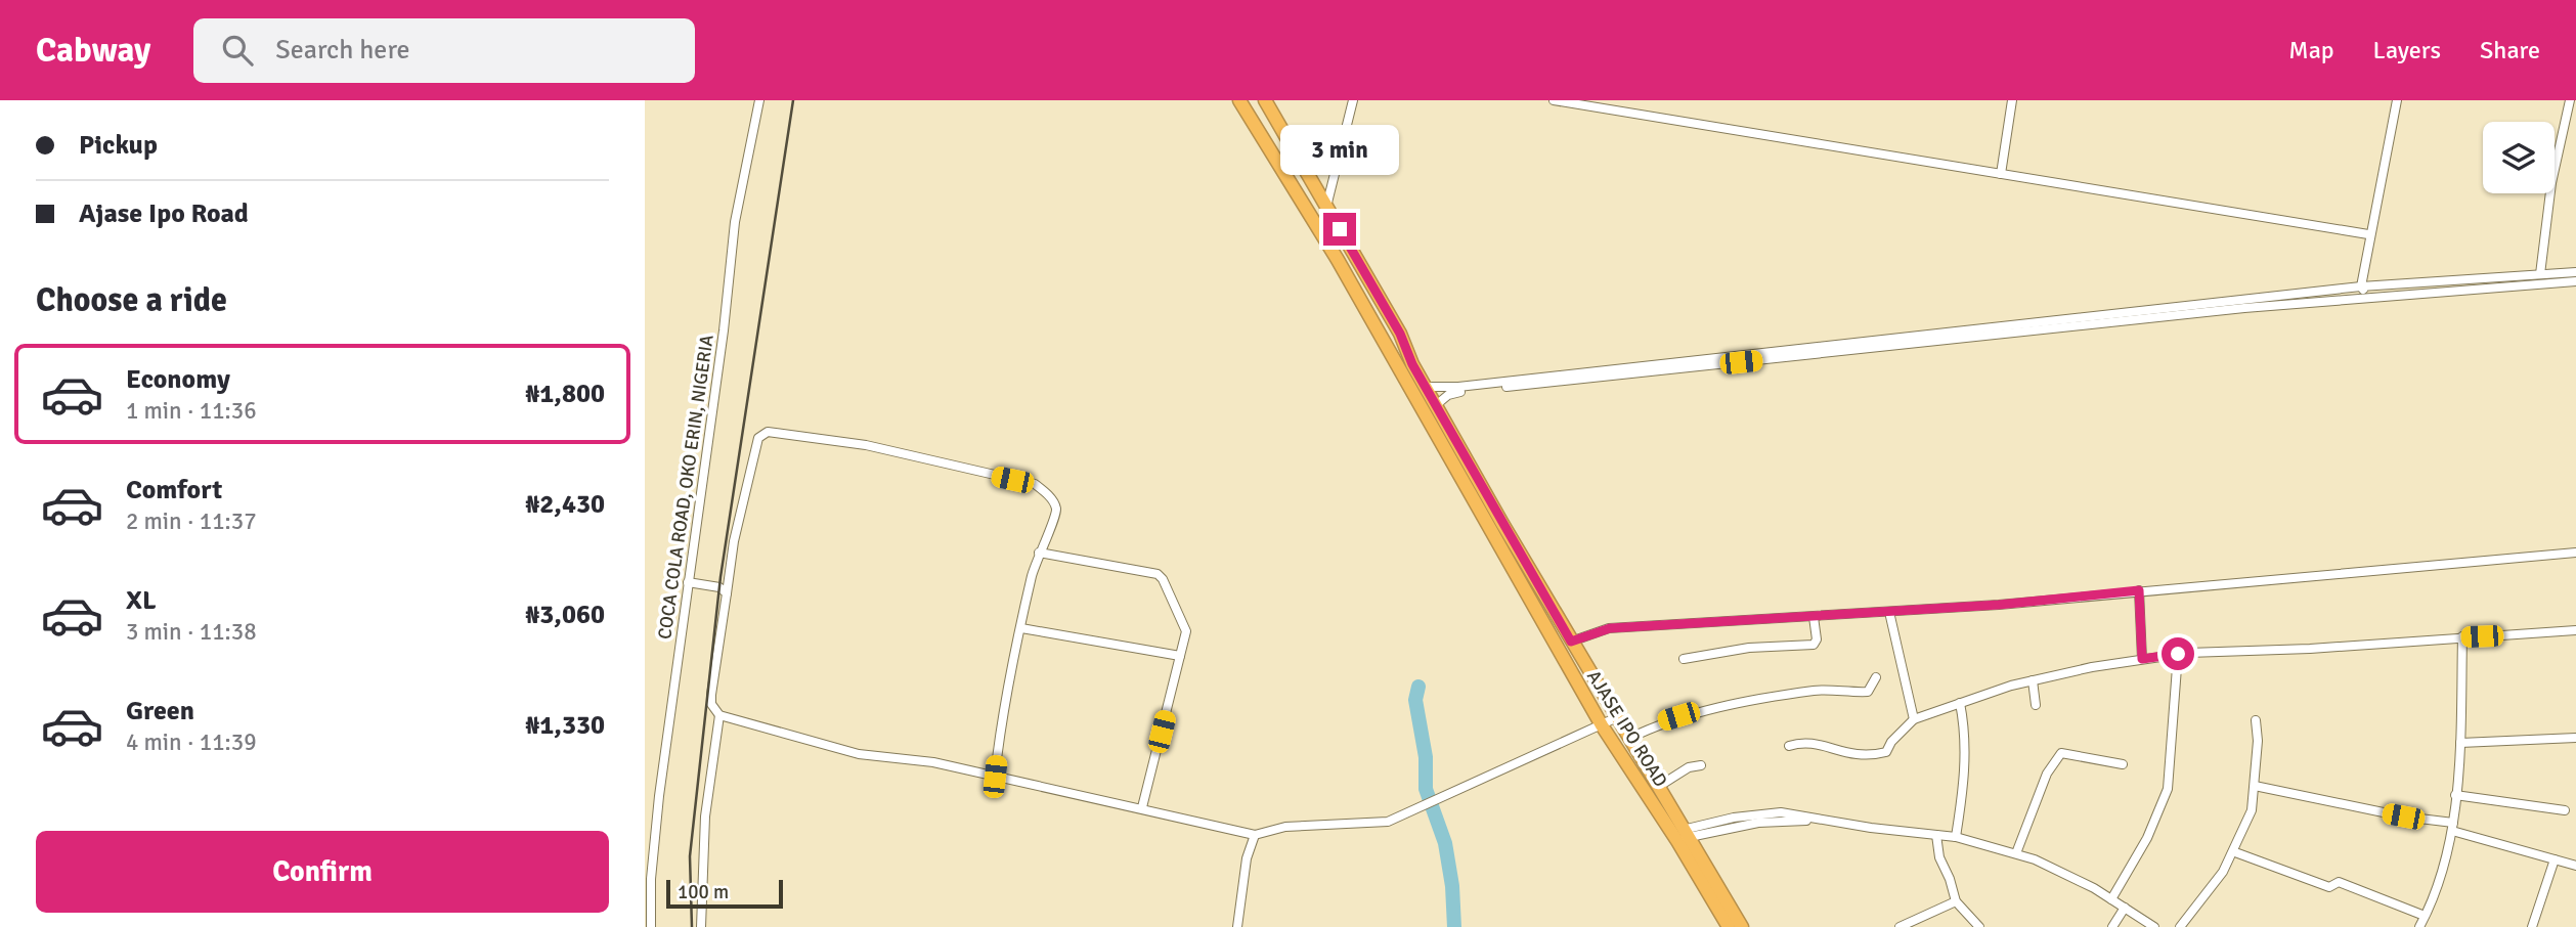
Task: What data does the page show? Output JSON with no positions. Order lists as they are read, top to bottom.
{
  "streets": {
    "highway": ["AJASE IPO ROAD"],
    "street": ["COCA COLA ROAD, OKO ERIN, NIGERIA"]
  },
  "scale_bar": "100 m",
  "page": {
    "header": "Cabway",
    "search": "Search here",
    "nav": ["Map", "Layers", "Share"],
    "banner": ["Pickup", "Ajase Ipo Road"],
    "bubble": "3 min",
    "heading": "Choose a ride",
    "list": [
      {
        "name": "Economy",
        "note": "1 min · 11:36",
        "value": "₦1,800"
      },
      {
        "name": "Comfort",
        "note": "2 min · 11:37",
        "value": "₦2,430"
      },
      {
        "name": "XL",
        "note": "3 min · 11:38",
        "value": "₦3,060"
      },
      {
        "name": "Green",
        "note": "4 min · 11:39",
        "value": "₦1,330"
      }
    ],
    "buttons": "Confirm",
    "scale": "100 m"
  }
}
